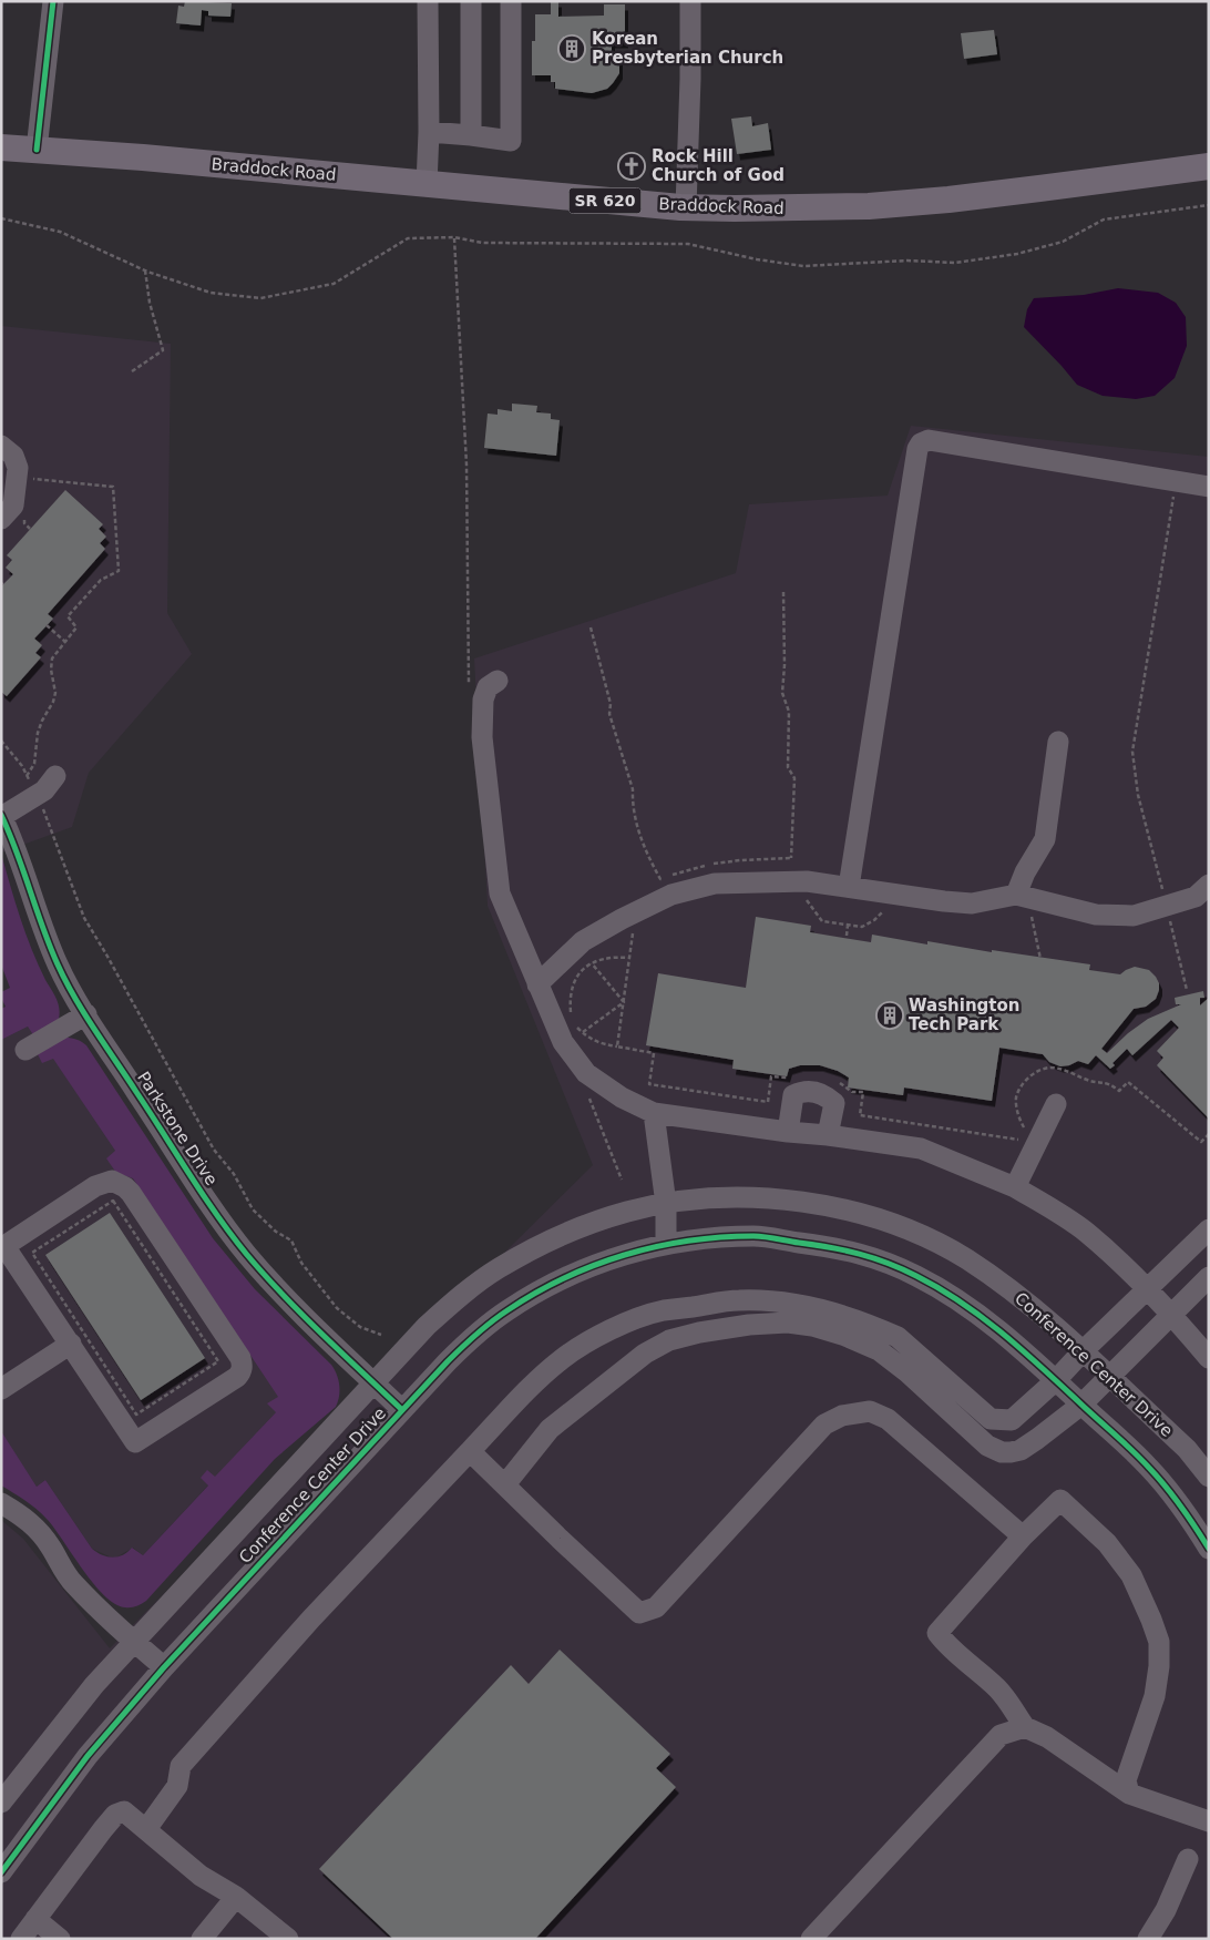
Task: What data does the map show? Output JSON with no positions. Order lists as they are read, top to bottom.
{
  "streets": {
    "main road": ["Braddock Road", "SR 620"],
    "street": ["Parkstone Drive", "Conference Center Drive"]
  },
  "crossings": [
    ["Parkstone Drive", "Conference Center Drive"]
  ],
  "places": {
    "building": ["Korean Presbyterian Church", "Washington Tech Park"],
    "church": ["Rock Hill Church of God"]
  }
}
